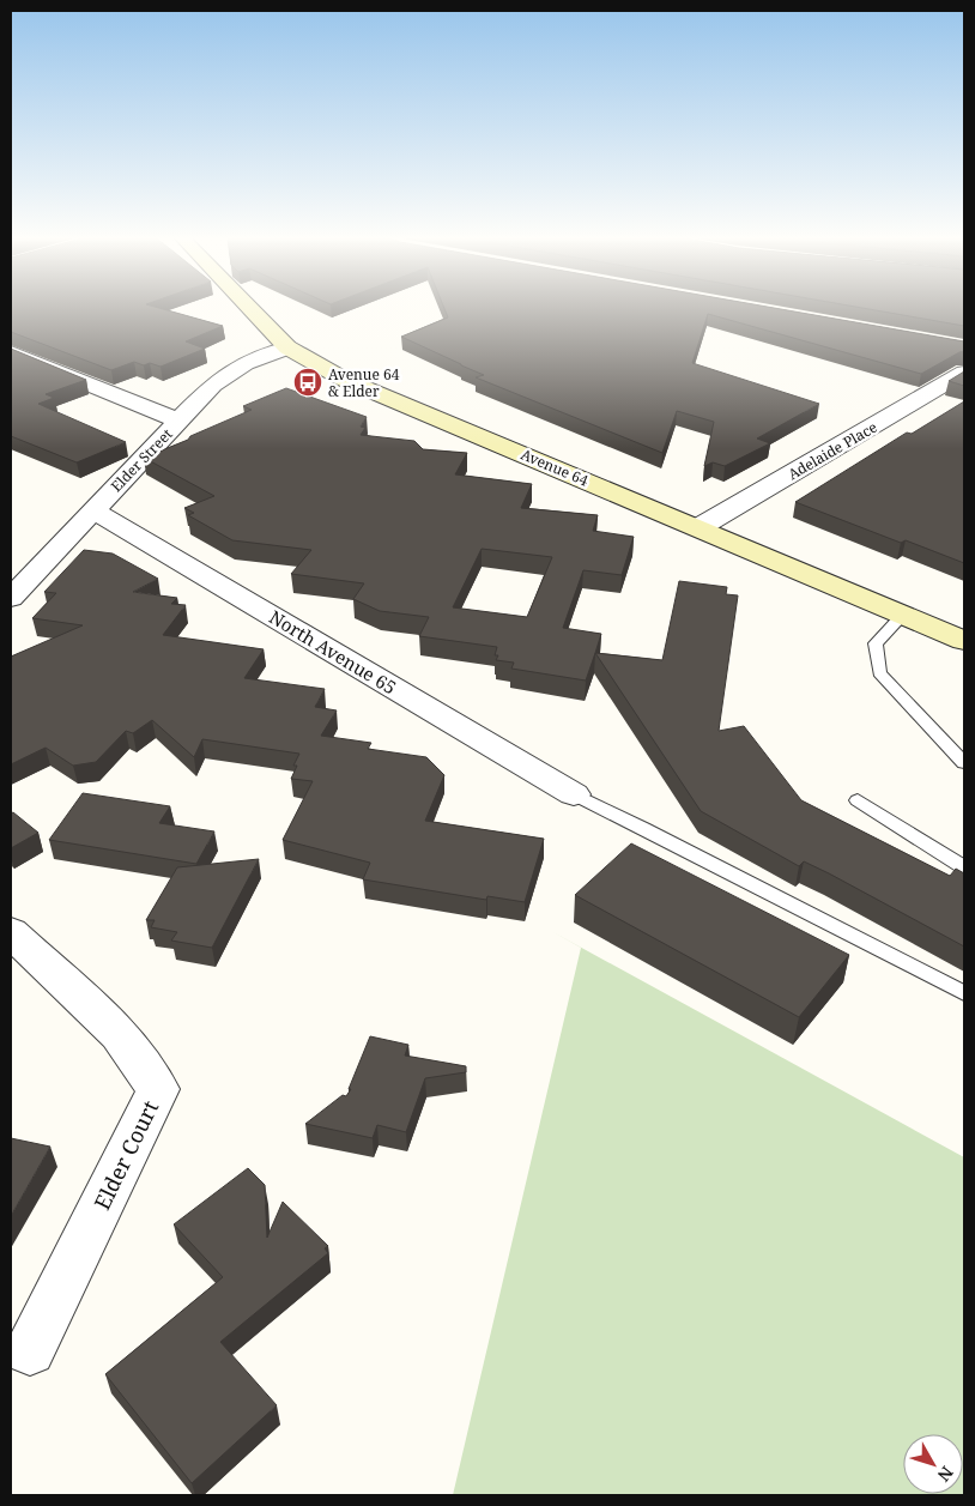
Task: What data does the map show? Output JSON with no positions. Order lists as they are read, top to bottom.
{
  "streets": {
    "street": [
      "Adelaide Place",
      "Elder Street",
      "Avenue 64",
      "North Avenue 65",
      "Elder Court"
    ]
  },
  "crossings": [
    ["Adelaide Place", "Avenue 64"],
    ["Elder Street", "Avenue 64"],
    ["Elder Street", "North Avenue 65"]
  ],
  "places": {
    "bus stop": ["Avenue 64 & Elder"]
  },
  "north": "bottom right"
}
